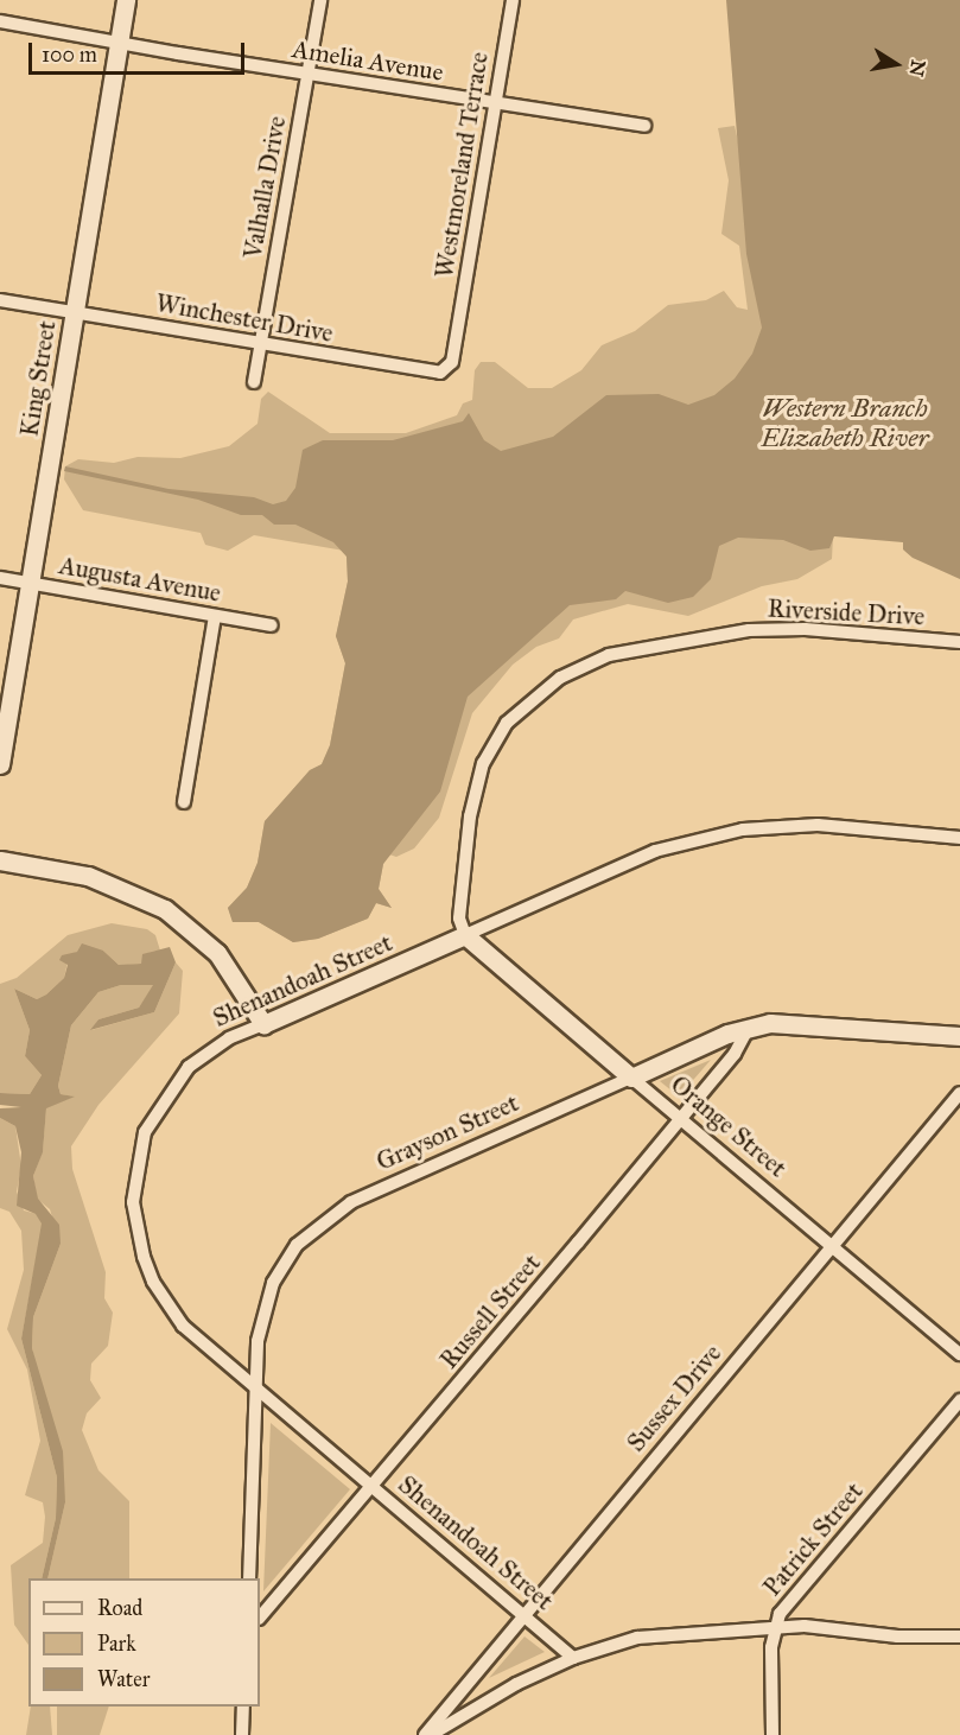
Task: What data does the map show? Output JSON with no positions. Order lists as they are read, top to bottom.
{
  "streets": {
    "street": [
      "Amelia Avenue",
      "Westmoreland Terrace",
      "Valhalla Drive",
      "Winchester Drive",
      "King Street",
      "Augusta Avenue",
      "Riverside Drive",
      "Shenandoah Street",
      "Orange Street",
      "Grayson Street",
      "Russell Street",
      "Sussex Drive",
      "Patrick Street"
    ]
  },
  "crossings": [
    ["Amelia Avenue", "Westmoreland Terrace"],
    ["Amelia Avenue", "Valhalla Drive"],
    ["Amelia Avenue", "King Street"],
    ["Westmoreland Terrace", "Winchester Drive"],
    ["Valhalla Drive", "Winchester Drive"],
    ["Winchester Drive", "King Street"],
    ["King Street", "Augusta Avenue"],
    ["Riverside Drive", "Shenandoah Street"],
    ["Riverside Drive", "Orange Street"],
    ["Shenandoah Street", "Orange Street"],
    ["Shenandoah Street", "Grayson Street"],
    ["Shenandoah Street", "Russell Street"],
    ["Shenandoah Street", "Sussex Drive"],
    ["Orange Street", "Grayson Street"],
    ["Orange Street", "Russell Street"],
    ["Orange Street", "Sussex Drive"],
    ["Grayson Street", "Russell Street"]
  ],
  "water": ["Western Branch Elizabeth River"],
  "legend": ["Road", "Park", "Water"],
  "scale_bar": "100 m",
  "north": "right"
}
